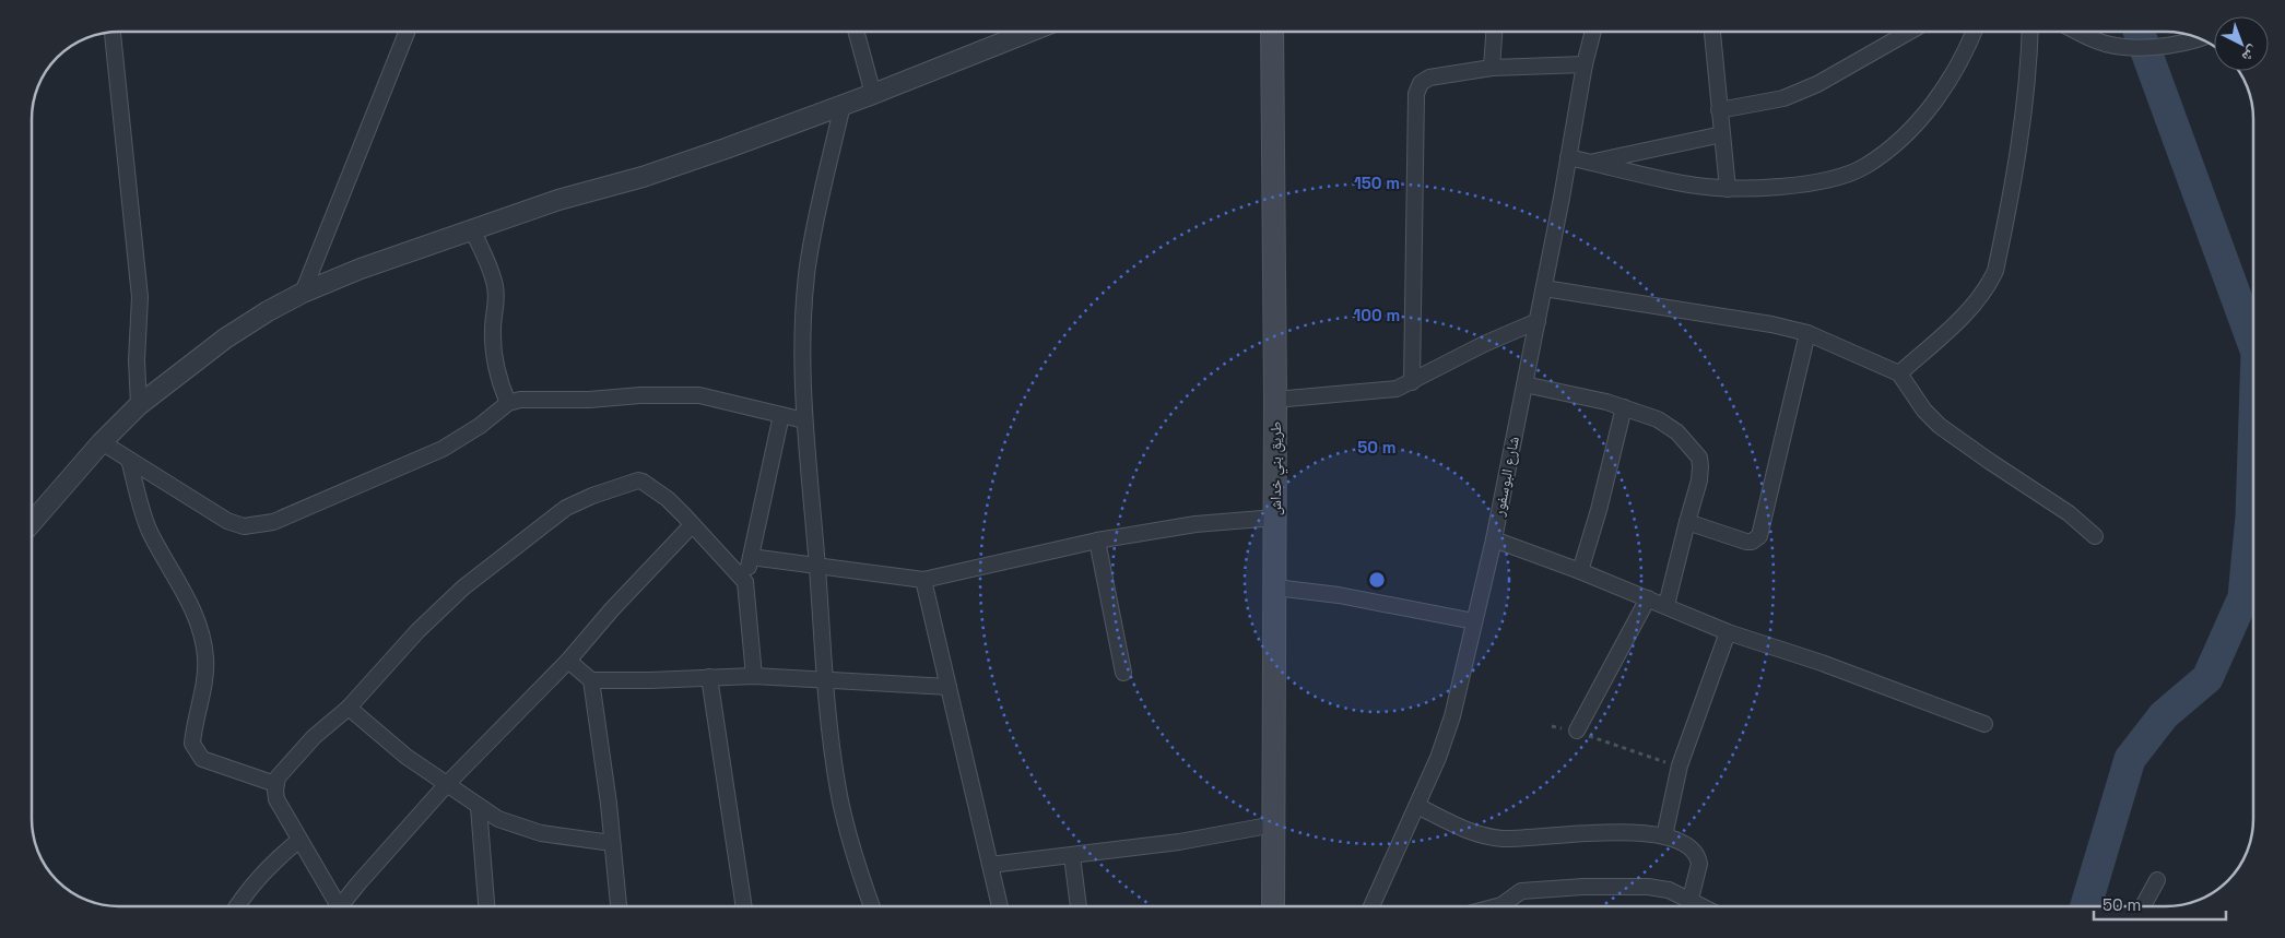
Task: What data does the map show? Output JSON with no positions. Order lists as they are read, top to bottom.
{
  "streets": {
    "main road": ["طريق بني خداش"],
    "street": ["شارع البوسفور"]
  },
  "scale_bar": "50 m",
  "north": "bottom right",
  "rings": ["150 m", "100 m", "50 m"]
}
